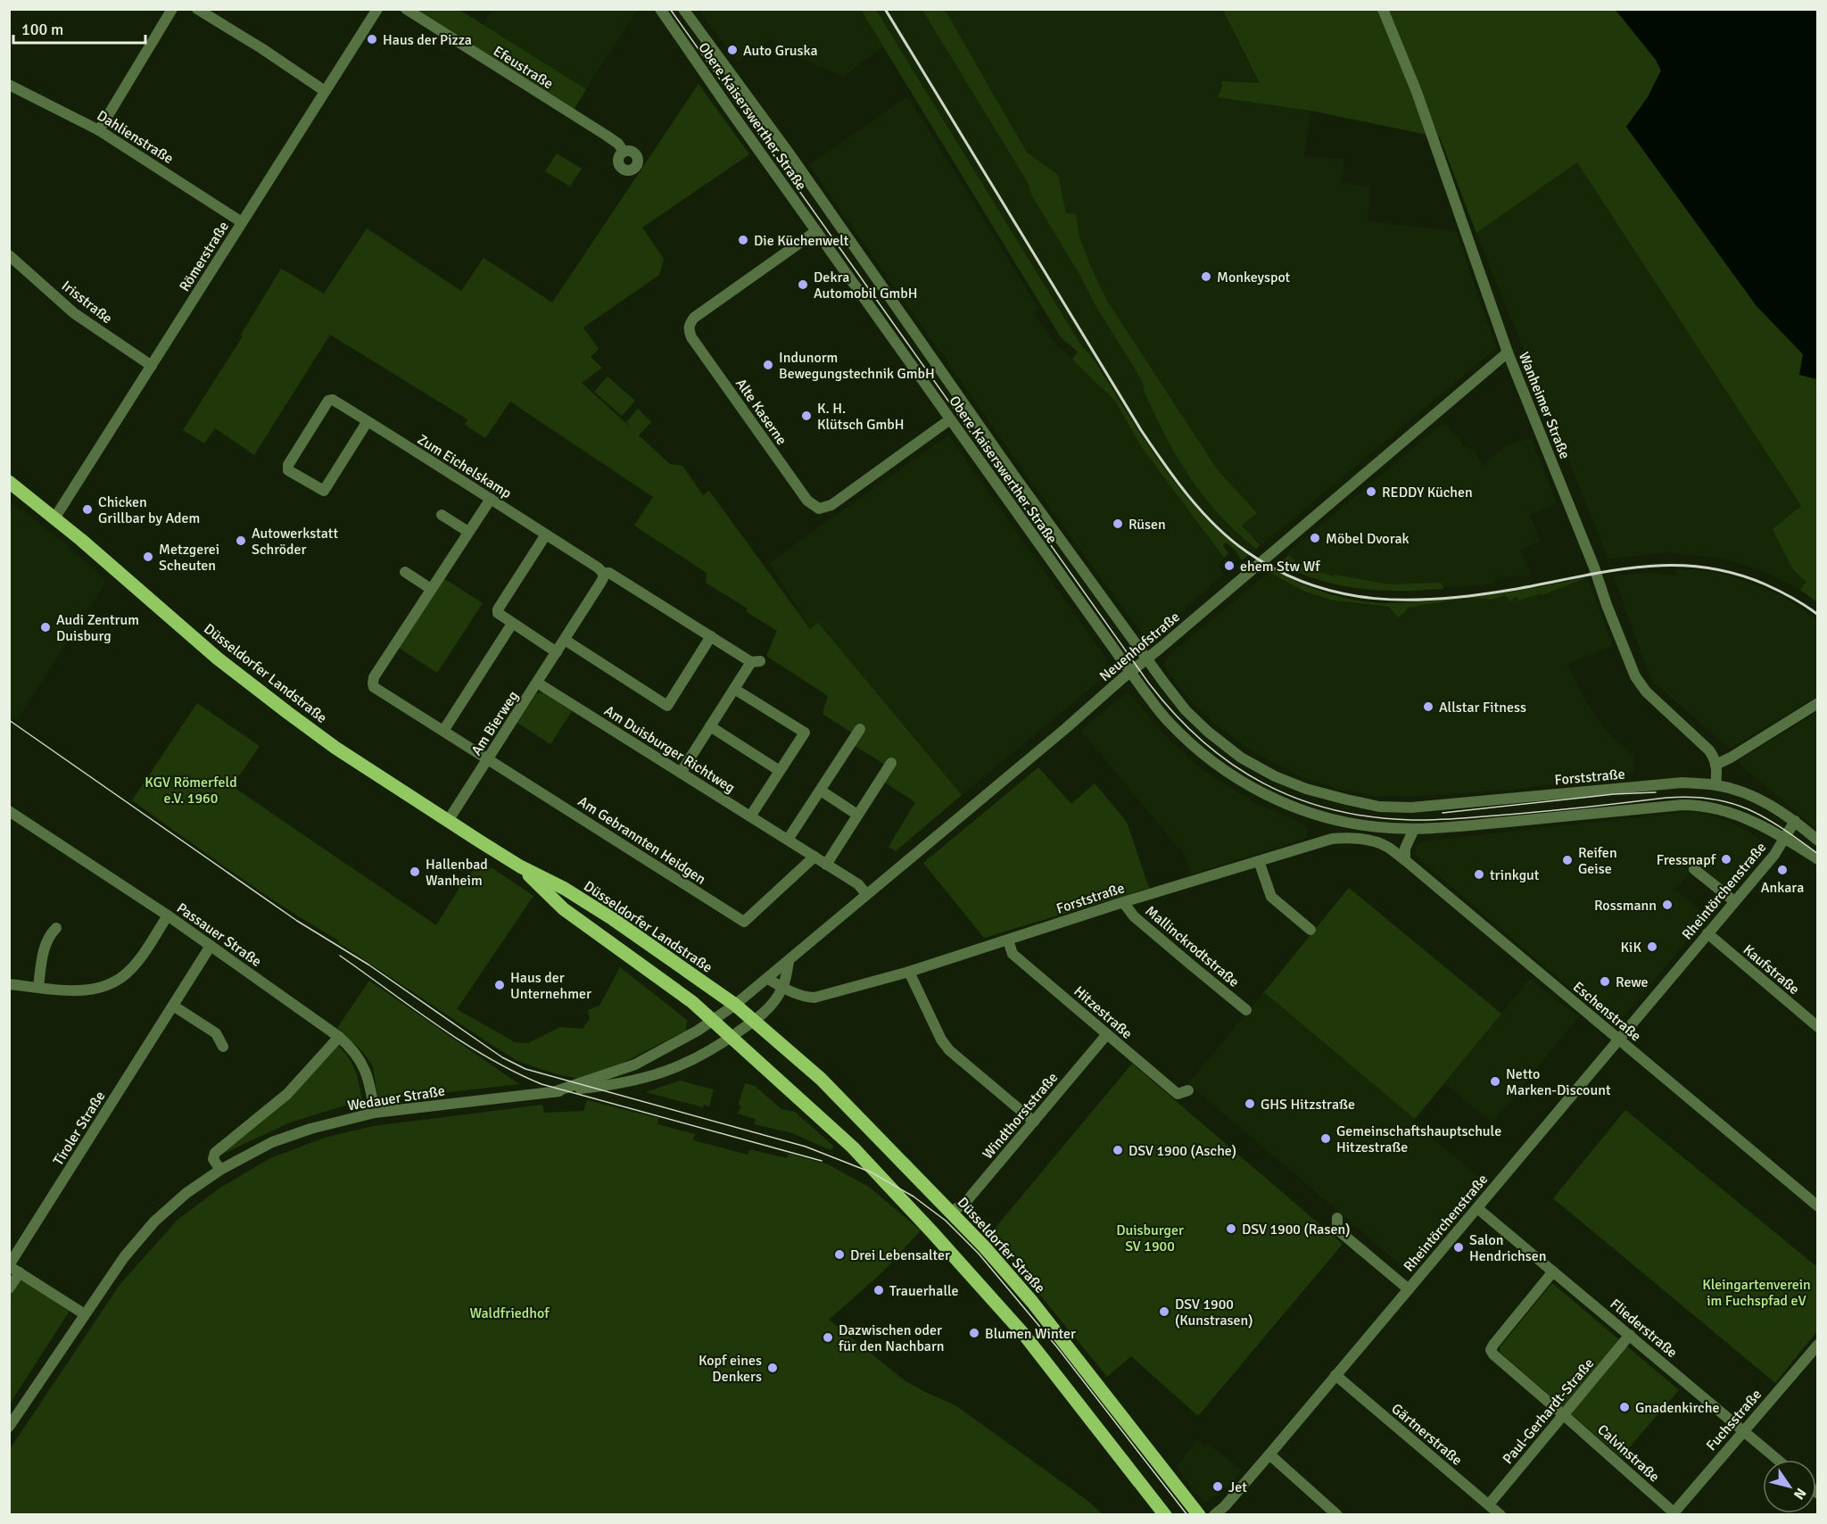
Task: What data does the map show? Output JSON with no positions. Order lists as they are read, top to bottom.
{
  "streets": {
    "main road": ["Düsseldorfer Landstraße", "Düsseldorfer Straße"],
    "street": [
      "Efeustraße",
      "Obere Kaiserswerther Straße",
      "Dahlienstraße",
      "Römerstraße",
      "Irisstraße",
      "Wanheimer Straße",
      "Alte Kaserne",
      "Zum Eichelskamp",
      "Neuenhofstraße",
      "Am Bierweg",
      "Am Duisburger Richtweg",
      "Forststraße",
      "Am Gebrannten Heidgen",
      "Rheintörchenstraße",
      "Passauer Straße",
      "Mallinckrodtstraße",
      "Kaufstraße",
      "Eschenstraße",
      "Hitzestraße",
      "Wedauer Straße",
      "Windthorststraße",
      "Tiroler Straße",
      "Fliederstraße",
      "Paul-Gerhardt-Straße",
      "Fuchsstraße",
      "Gärtnerstraße",
      "Calvinstraße"
    ]
  },
  "crossings": [
    ["Obere Kaiserswerther Straße", "Alte Kaserne"],
    ["Obere Kaiserswerther Straße", "Neuenhofstraße"],
    ["Obere Kaiserswerther Straße", "Forststraße"],
    ["Dahlienstraße", "Römerstraße"],
    ["Römerstraße", "Irisstraße"],
    ["Römerstraße", "Düsseldorfer Landstraße"],
    ["Wanheimer Straße", "Neuenhofstraße"],
    ["Zum Eichelskamp", "Am Bierweg"],
    ["Zum Eichelskamp", "Am Duisburger Richtweg"],
    ["Zum Eichelskamp", "Am Gebrannten Heidgen"],
    ["Neuenhofstraße", "Düsseldorfer Landstraße"],
    ["Neuenhofstraße", "Am Duisburger Richtweg"],
    ["Neuenhofstraße", "Wedauer Straße"],
    ["Düsseldorfer Landstraße", "Am Bierweg"],
    ["Düsseldorfer Landstraße", "Wedauer Straße"],
    ["Düsseldorfer Landstraße", "Düsseldorfer Straße"],
    ["Am Bierweg", "Am Duisburger Richtweg"],
    ["Am Bierweg", "Am Gebrannten Heidgen"],
    ["Am Duisburger Richtweg", "Am Gebrannten Heidgen"],
    ["Forststraße", "Rheintörchenstraße"],
    ["Forststraße", "Mallinckrodtstraße"],
    ["Forststraße", "Eschenstraße"],
    ["Forststraße", "Hitzestraße"],
    ["Rheintörchenstraße", "Kaufstraße"],
    ["Rheintörchenstraße", "Eschenstraße"],
    ["Rheintörchenstraße", "Fliederstraße"],
    ["Rheintörchenstraße", "Gärtnerstraße"],
    ["Passauer Straße", "Wedauer Straße"],
    ["Passauer Straße", "Tiroler Straße"],
    ["Hitzestraße", "Windthorststraße"],
    ["Wedauer Straße", "Düsseldorfer Straße"],
    ["Windthorststraße", "Düsseldorfer Straße"],
    ["Fliederstraße", "Paul-Gerhardt-Straße"],
    ["Fliederstraße", "Fuchsstraße"],
    ["Fliederstraße", "Calvinstraße"],
    ["Paul-Gerhardt-Straße", "Gärtnerstraße"],
    ["Paul-Gerhardt-Straße", "Calvinstraße"],
    ["Fuchsstraße", "Calvinstraße"]
  ],
  "parks": [
    "KGV Römerfeld e.V. 1960",
    "Duisburger SV 1900",
    "Kleingartenverein im Fuchspfad eV",
    "Waldfriedhof"
  ],
  "places": [
    "Haus der Pizza",
    "Auto Gruska",
    "Die Küchenwelt",
    "Monkeyspot",
    "Dekra Automobil GmbH",
    "Indunorm Bewegungstechnik GmbH",
    "K. H. Klütsch GmbH",
    "REDDY Küchen",
    "Chicken Grillbar by Adem",
    "Rüsen",
    "Möbel Dvorak",
    "Autowerkstatt Schröder",
    "Metzgerei Scheuten",
    "ehem Stw Wf",
    "Audi Zentrum Duisburg",
    "Allstar Fitness",
    "Fressnapf",
    "Reifen Geise",
    "Ankara",
    "Hallenbad Wanheim",
    "trinkgut",
    "Rossmann",
    "KiK",
    "Rewe",
    "Haus der Unternehmer",
    "Netto Marken-Discount",
    "GHS Hitzstraße",
    "Gemeinschaftshauptschule Hitzestraße",
    "DSV 1900 (Asche)",
    "DSV 1900 (Rasen)",
    "Salon Hendrichsen",
    "Drei Lebensalter",
    "Trauerhalle",
    "DSV 1900 (Kunstrasen)",
    "Blumen Winter",
    "Dazwischen oder für den Nachbarn",
    "Kopf eines Denkers",
    "Gnadenkirche",
    "Jet"
  ],
  "scale_bar": "100 m",
  "north": "bottom right"
}
